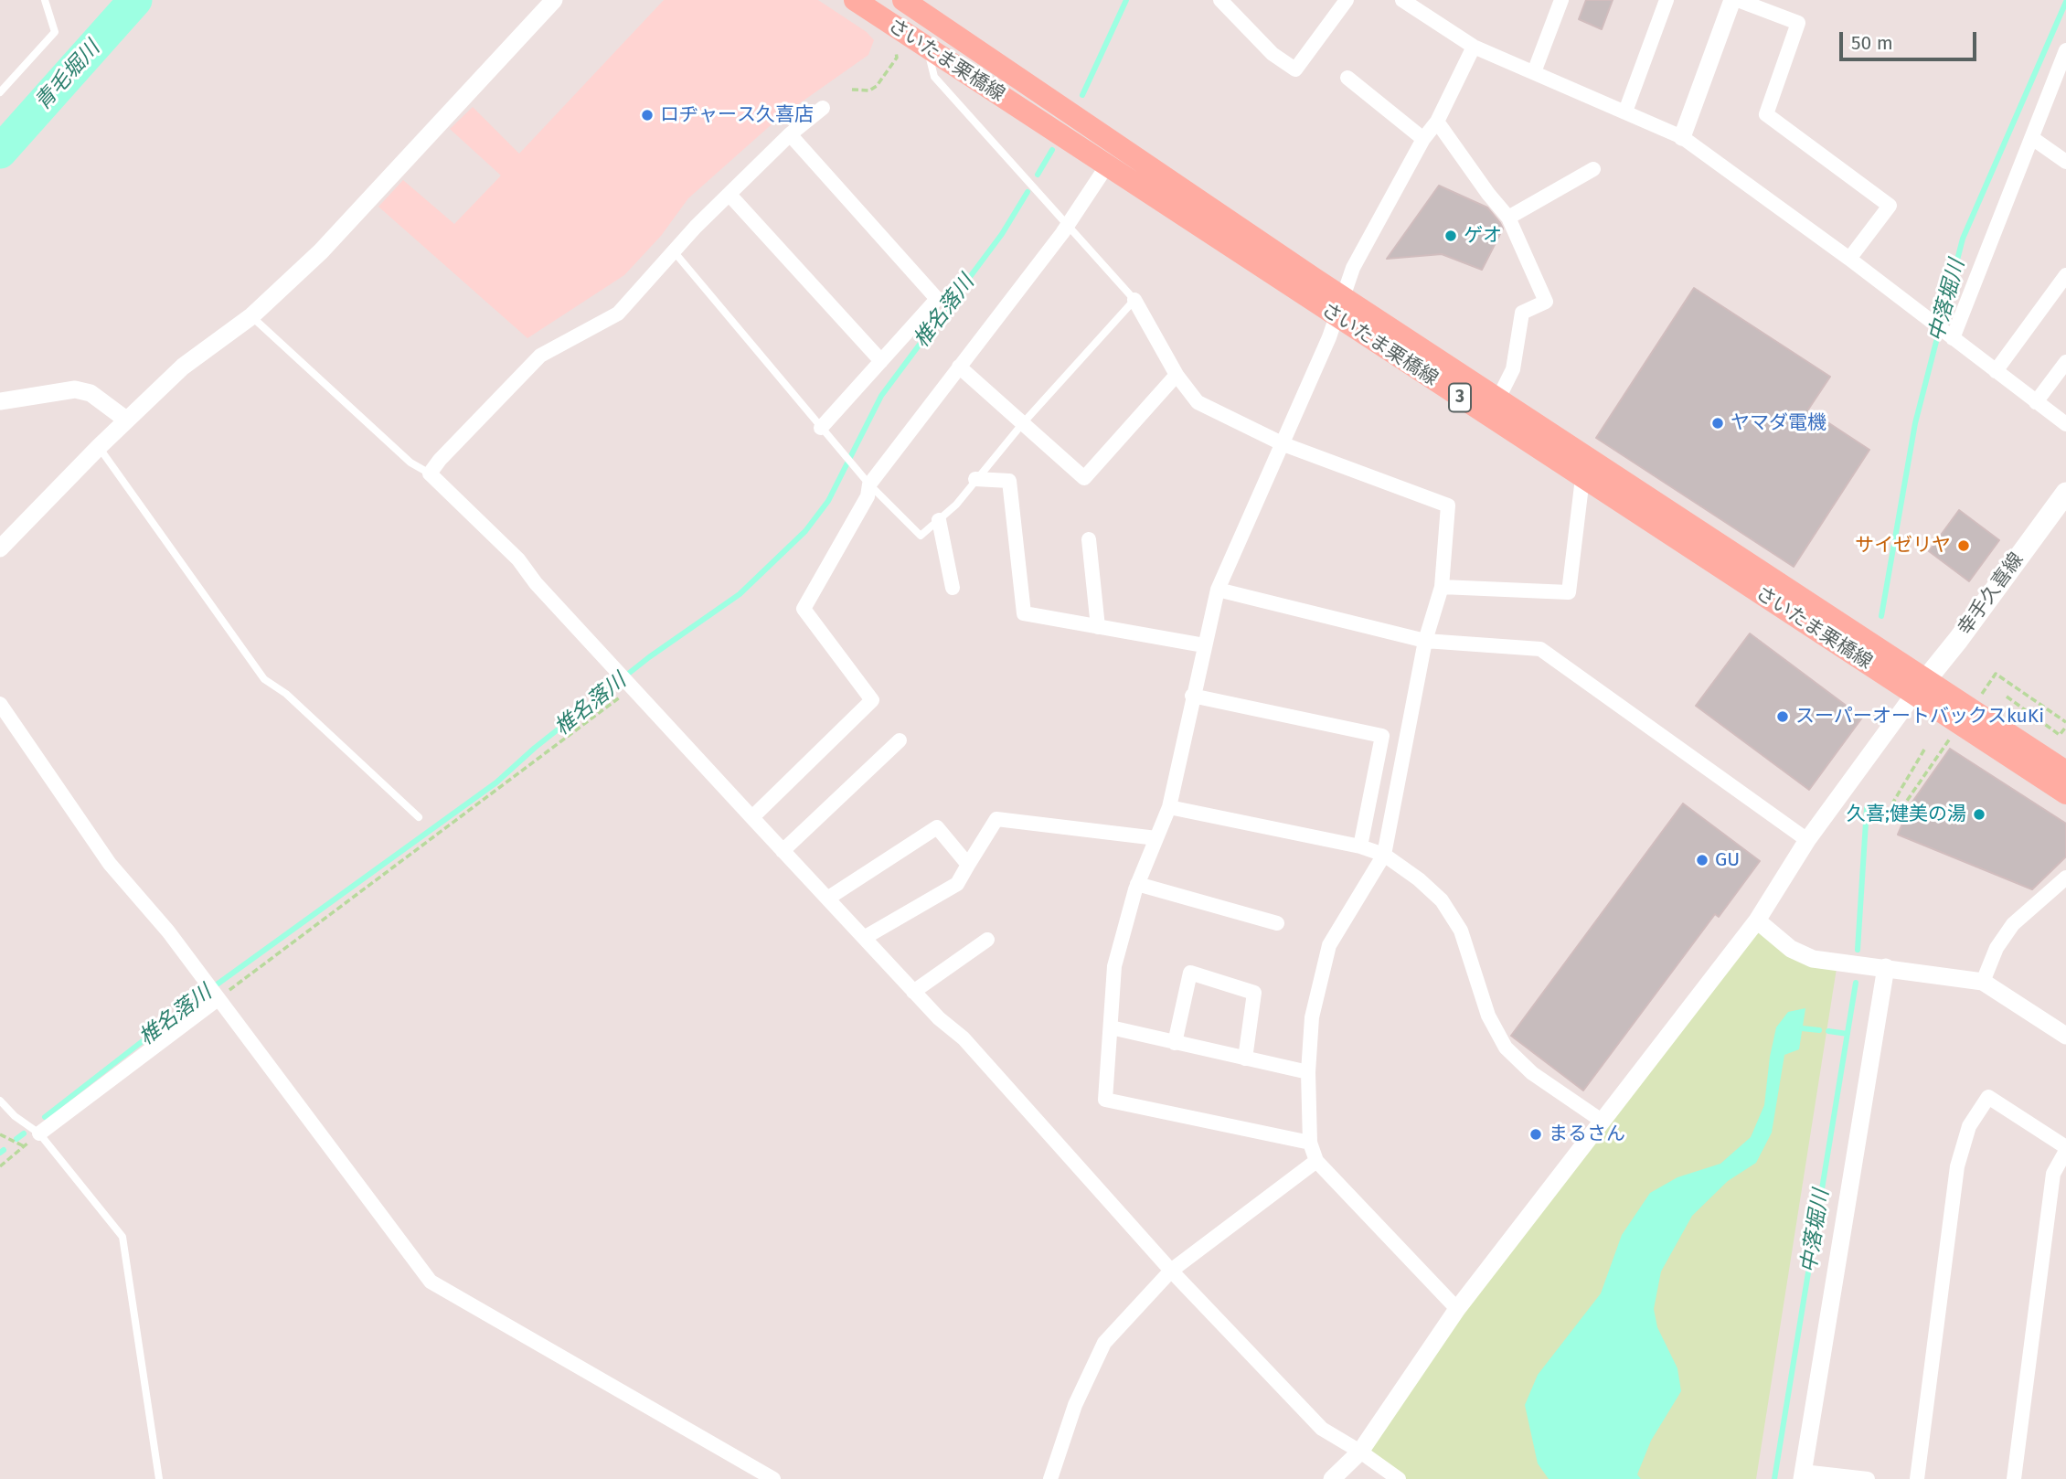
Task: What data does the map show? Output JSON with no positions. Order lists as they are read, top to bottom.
{
  "streets": {
    "main road": ["さいたま栗橋線", "3", "幸手久喜線"]
  },
  "crossings": [
    ["さいたま栗橋線", "幸手久喜線"]
  ],
  "water": ["青毛堀川", "中落堀川", "椎名落川"],
  "places": [
    "ロヂャース久喜店",
    "ゲオ",
    "ヤマダ電機",
    "サイゼリヤ",
    "スーパーオートバックスkuKi",
    "久喜;健美の湯",
    "GU",
    "まるさん"
  ],
  "scale_bar": "50 m"
}
